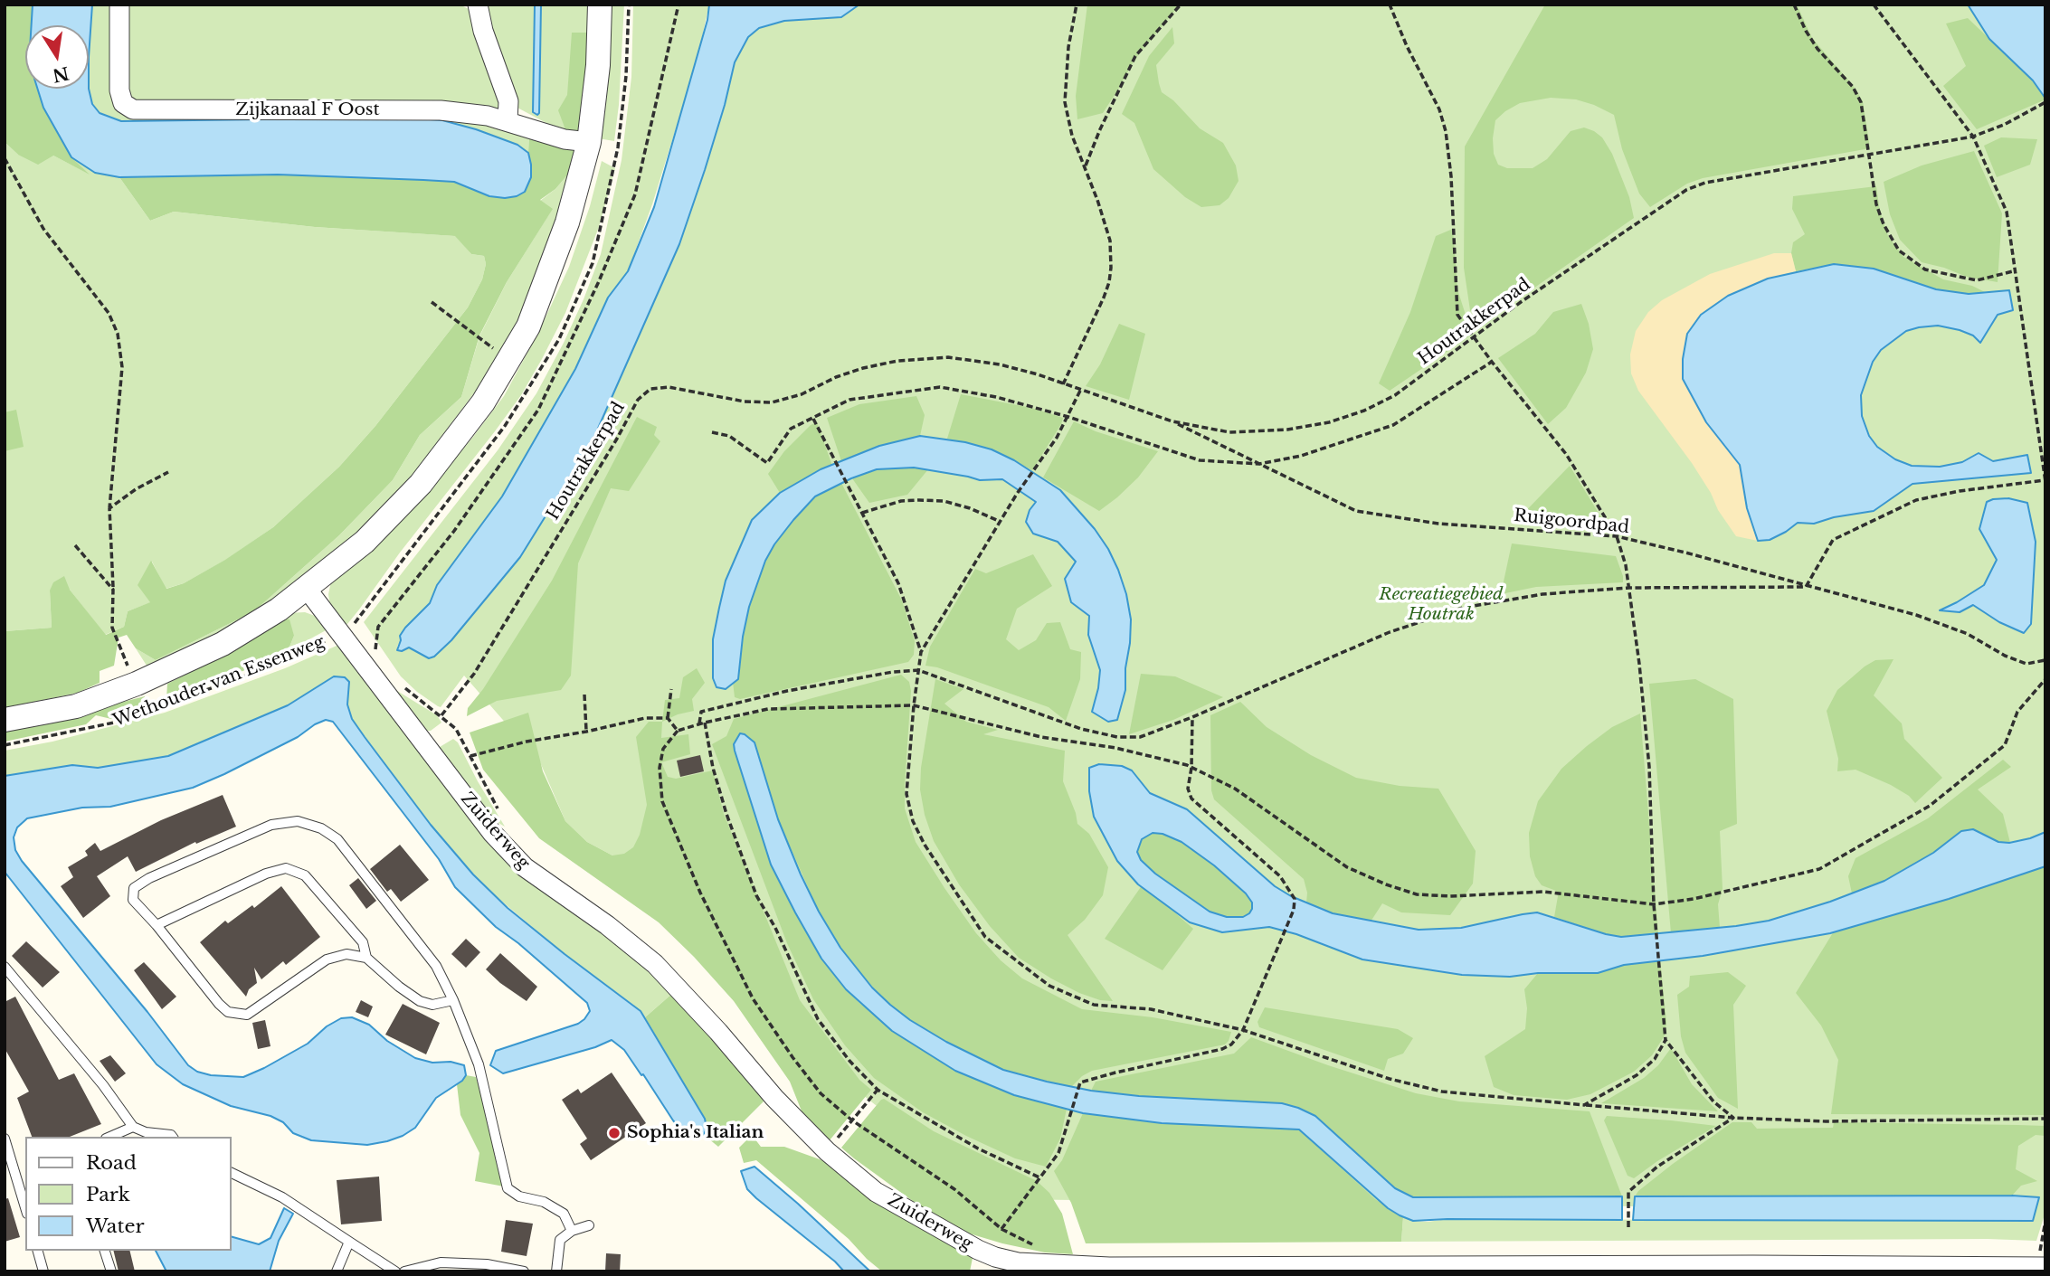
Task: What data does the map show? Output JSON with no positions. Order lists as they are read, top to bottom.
{
  "streets": {
    "street": ["Zijkanaal F Oost", "Wethouder van Essenweg", "Zuiderweg"],
    "path": ["Houtrakkerpad", "Ruigoordpad"]
  },
  "crossings": [
    ["Zijkanaal F Oost", "Wethouder van Essenweg"],
    ["Houtrakkerpad", "Ruigoordpad"],
    ["Wethouder van Essenweg", "Zuiderweg"]
  ],
  "parks": ["Recreatiegebied Houtrak"],
  "places": ["Sophia's Italian"],
  "legend": ["Road", "Park", "Water"],
  "north": "bottom"
}
